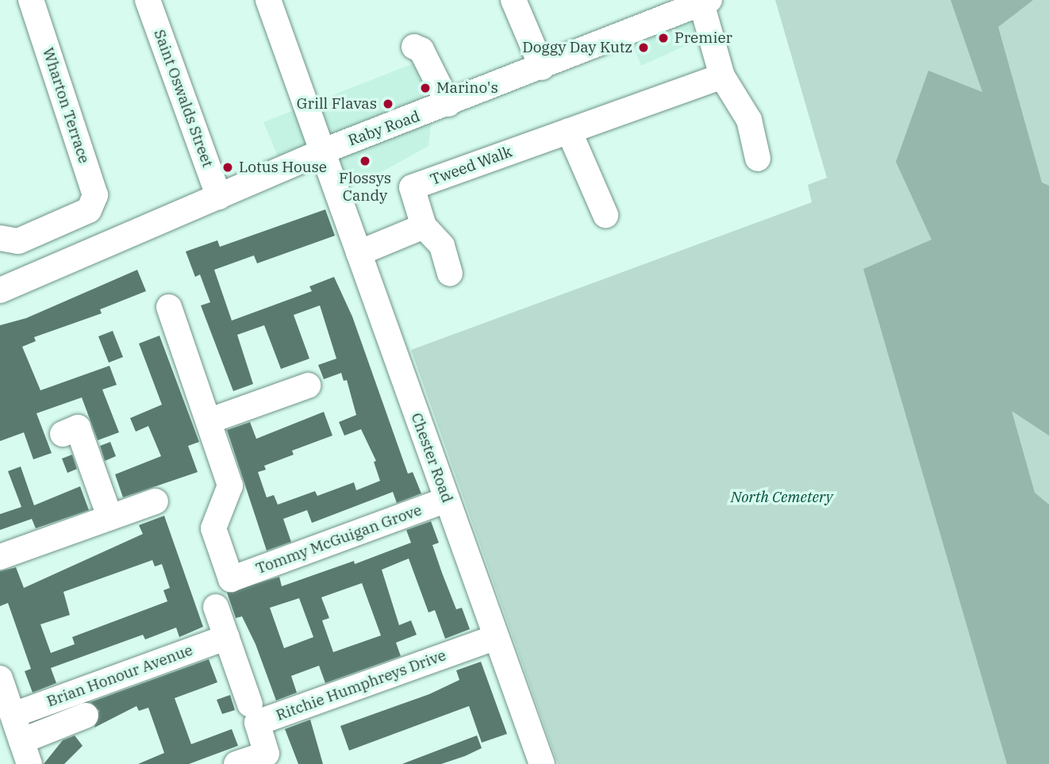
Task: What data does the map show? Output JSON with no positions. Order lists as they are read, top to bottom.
{
  "streets": {
    "street": [
      "Saint Oswalds Street",
      "Wharton Terrace",
      "Raby Road",
      "Tweed Walk",
      "Chester Road",
      "Tommy McGuigan Grove",
      "Brian Honour Avenue",
      "Ritchie Humphreys Drive"
    ]
  },
  "crossings": [
    ["Saint Oswalds Street", "Raby Road"],
    ["Raby Road", "Chester Road"],
    ["Chester Road", "Tommy McGuigan Grove"],
    ["Chester Road", "Ritchie Humphreys Drive"]
  ],
  "parks": ["North Cemetery"],
  "places": [
    "Premier",
    "Doggy Day Kutz",
    "Marino's",
    "Grill Flavas",
    "Flossys Candy",
    "Lotus House"
  ]
}
